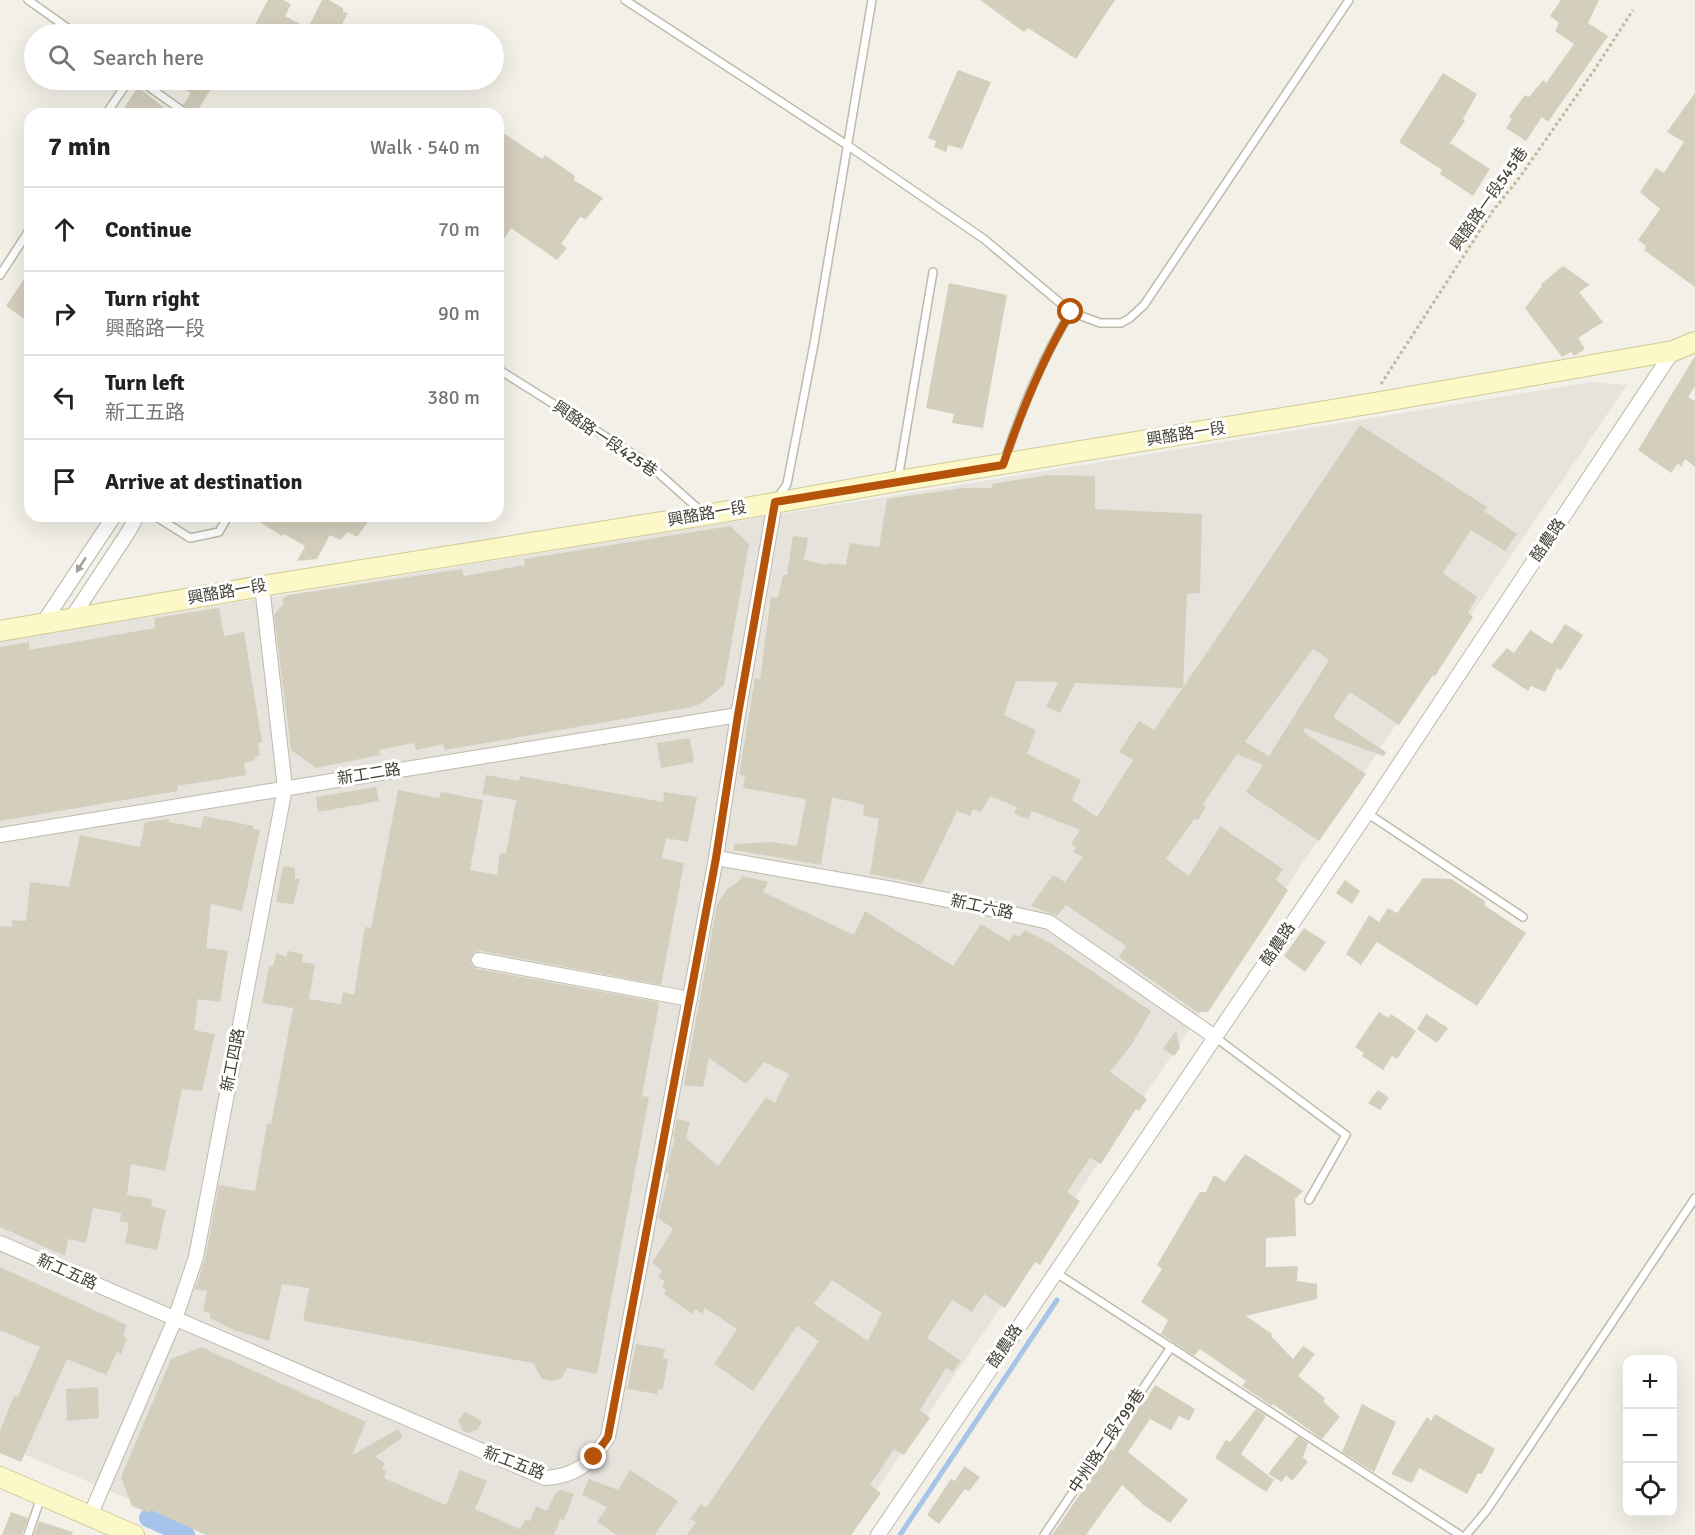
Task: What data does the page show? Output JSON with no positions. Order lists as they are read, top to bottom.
{
  "streets": {
    "street": [
      "興酪路一段",
      "酪農路",
      "新工二路",
      "新工六路",
      "新工四路",
      "新工五路"
    ],
    "lane": ["興酪路一段425巷", "中州路二段799巷"],
    "path": ["興酪路一段545巷"]
  },
  "crossings": [
    ["興酪路一段545巷", "興酪路一段"],
    ["興酪路一段", "興酪路一段425巷"],
    ["興酪路一段", "酪農路"],
    ["興酪路一段", "新工四路"],
    ["興酪路一段", "新工五路"],
    ["酪農路", "新工六路"],
    ["新工二路", "新工四路"],
    ["新工二路", "新工五路"],
    ["新工六路", "新工五路"],
    ["新工四路", "新工五路"]
  ],
  "page": {
    "search": "Search here",
    "heading": ["7 min", "Walk · 540 m"],
    "list": [
      ["Continue", "70 m"],
      ["Turn right", "興酪路一段", "90 m"],
      ["Turn left", "新工五路", "380 m"],
      "Arrive at destination"
    ],
    "map_buttons": ["+", "−"]
  }
}
